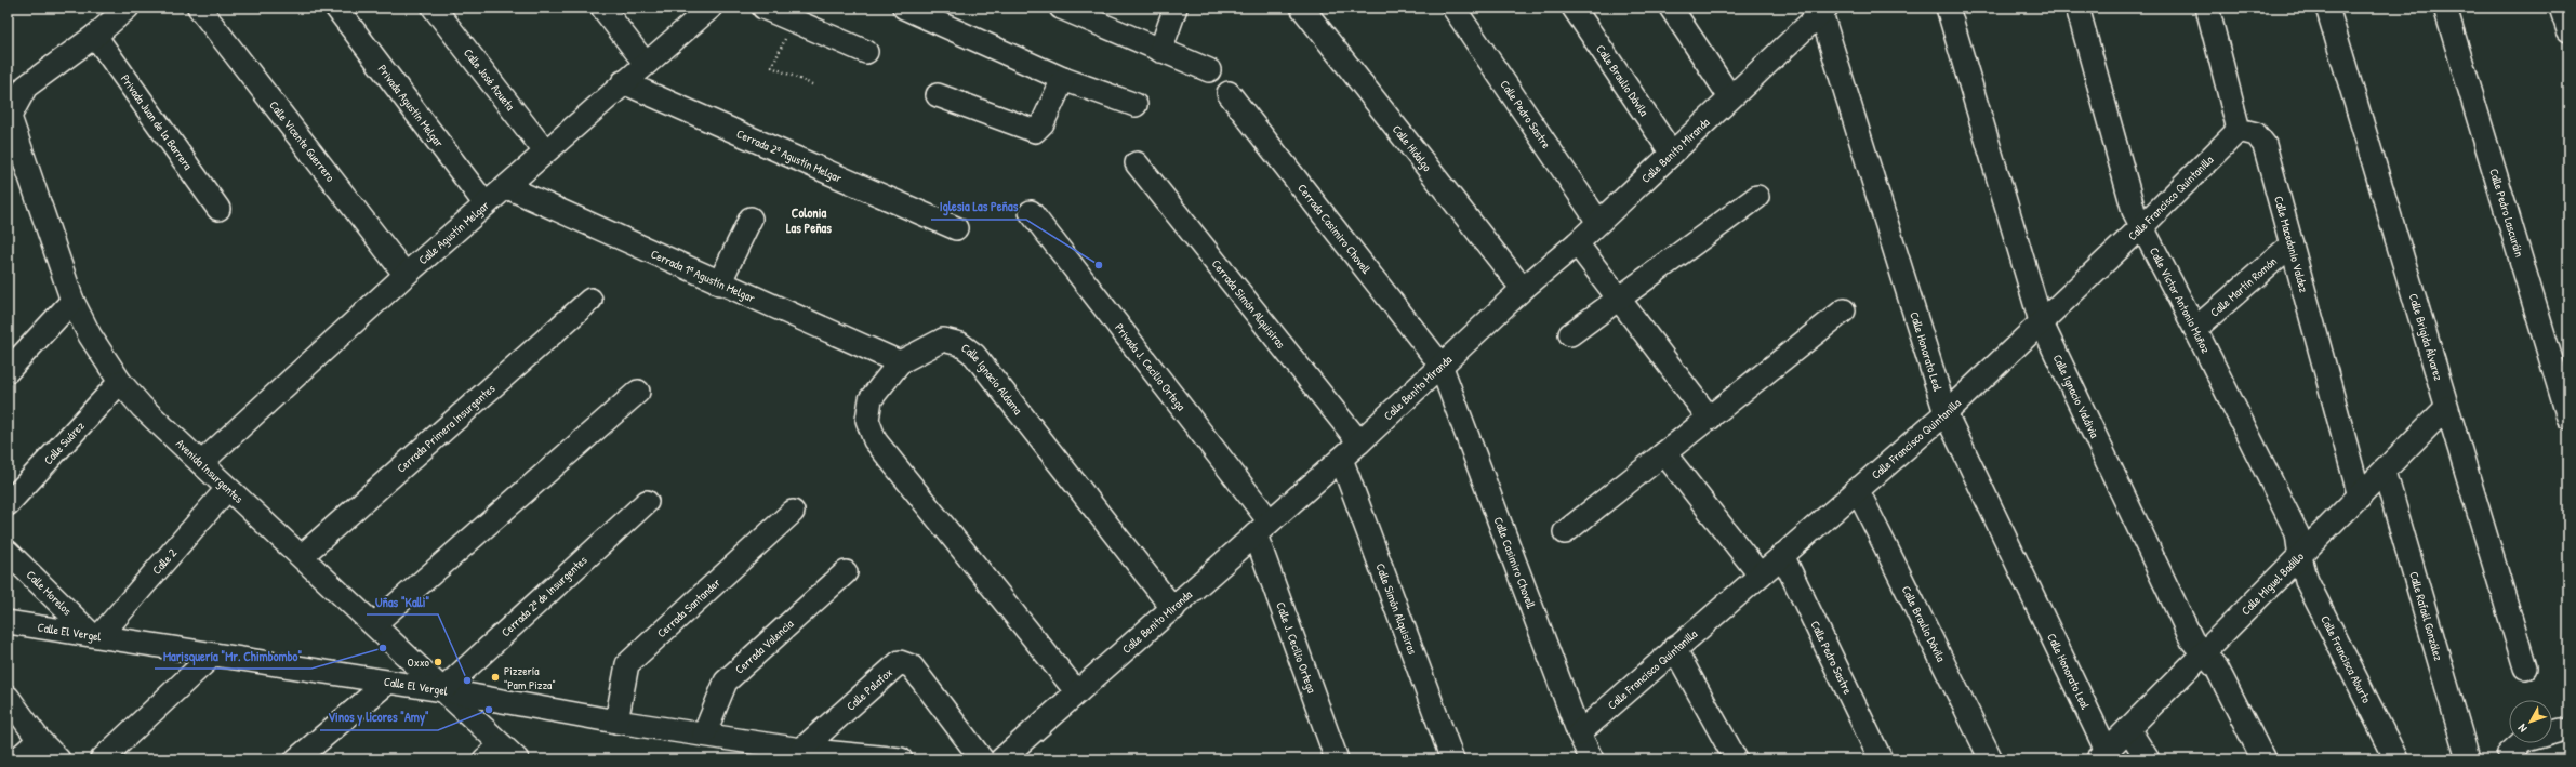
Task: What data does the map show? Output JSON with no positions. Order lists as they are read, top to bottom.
{
  "streets": {
    "street": [
      "Calle José Azueta",
      "Calle Braulio Dávila",
      "Privada Agustín Melgar",
      "Calle Pedro Sastre",
      "Privada Juan de la Barrera",
      "Calle Vicente Guerrero",
      "Calle Hidalgo",
      "Calle Benito Miranda",
      "Cerrada 2ª Agustín Melgar",
      "Calle Francisco Quintanilla",
      "Calle Pedro Lascuráin",
      "Cerrada Casimiro Chovell",
      "Calle Agustín Melgar",
      "Calle Macedonio Valdez",
      "Cerrada 1ª Agustín Melgar",
      "Calle Martín Romón",
      "Calle Víctor Antonio Muñoz",
      "Cerrada Simón Alquisiras",
      "Calle Brigida Álvarez",
      "Calle Honorato Leal",
      "Privada J. Cecilio Ortega",
      "Calle Ignacio Aldama",
      "Calle Ignacio Valdivia",
      "Cerrada Primera Insurgentes",
      "Calle Suárez",
      "Avenida Insurgentes",
      "Calle 2",
      "Calle Casimiro Chovell",
      "Calle Miguel Badillo",
      "Calle Morelos",
      "Cerrada 2ª de Insurgentes",
      "Cerrada Santander",
      "Calle Simón Alquisiras",
      "Calle Rafaél González",
      "Calle El Vergel",
      "Cerrada Valencia",
      "Calle J. Cecilio Ortega",
      "Calle Francisca Aburto",
      "Calle Palafox"
    ]
  },
  "crossings": [
    ["Calle José Azueta", "Calle Agustín Melgar"],
    ["Calle Braulio Dávila", "Calle Benito Miranda"],
    ["Calle Braulio Dávila", "Calle Francisco Quintanilla"],
    ["Privada Agustín Melgar", "Calle Agustín Melgar"],
    ["Calle Pedro Sastre", "Calle Benito Miranda"],
    ["Calle Pedro Sastre", "Calle Francisco Quintanilla"],
    ["Calle Vicente Guerrero", "Calle Agustín Melgar"],
    ["Calle Hidalgo", "Calle Benito Miranda"],
    ["Calle Benito Miranda", "Cerrada Casimiro Chovell"],
    ["Calle Benito Miranda", "Cerrada Simón Alquisiras"],
    ["Calle Benito Miranda", "Calle Honorato Leal"],
    ["Calle Benito Miranda", "Privada J. Cecilio Ortega"],
    ["Calle Benito Miranda", "Calle Ignacio Aldama"],
    ["Calle Benito Miranda", "Calle Casimiro Chovell"],
    ["Calle Benito Miranda", "Calle Simón Alquisiras"],
    ["Calle Benito Miranda", "Calle J. Cecilio Ortega"],
    ["Cerrada 2ª Agustín Melgar", "Calle Agustín Melgar"],
    ["Calle Francisco Quintanilla", "Calle Macedonio Valdez"],
    ["Calle Francisco Quintanilla", "Calle Víctor Antonio Muñoz"],
    ["Calle Francisco Quintanilla", "Calle Honorato Leal"],
    ["Calle Francisco Quintanilla", "Calle Ignacio Valdivia"],
    ["Calle Francisco Quintanilla", "Calle Casimiro Chovell"],
    ["Cerrada Casimiro Chovell", "Calle Casimiro Chovell"],
    ["Calle Agustín Melgar", "Cerrada 1ª Agustín Melgar"],
    ["Calle Agustín Melgar", "Avenida Insurgentes"],
    ["Calle Macedonio Valdez", "Calle Martín Romón"],
    ["Calle Macedonio Valdez", "Calle Miguel Badillo"],
    ["Cerrada 1ª Agustín Melgar", "Calle Ignacio Aldama"],
    ["Calle Martín Romón", "Calle Víctor Antonio Muñoz"],
    ["Calle Víctor Antonio Muñoz", "Calle Miguel Badillo"],
    ["Calle Víctor Antonio Muñoz", "Calle Francisca Aburto"],
    ["Calle Brigida Álvarez", "Calle Miguel Badillo"],
    ["Calle Honorato Leal", "Calle Miguel Badillo"],
    ["Privada J. Cecilio Ortega", "Calle J. Cecilio Ortega"],
    ["Calle Ignacio Valdivia", "Calle Miguel Badillo"],
    ["Cerrada Primera Insurgentes", "Avenida Insurgentes"],
    ["Calle Suárez", "Avenida Insurgentes"],
    ["Avenida Insurgentes", "Calle 2"],
    ["Avenida Insurgentes", "Cerrada 2ª de Insurgentes"],
    ["Avenida Insurgentes", "Calle El Vergel"],
    ["Calle 2", "Calle Morelos"],
    ["Calle 2", "Calle El Vergel"],
    ["Calle Miguel Badillo", "Calle Rafaél González"],
    ["Calle Miguel Badillo", "Calle Francisca Aburto"],
    ["Calle Morelos", "Calle El Vergel"],
    ["Cerrada 2ª de Insurgentes", "Calle El Vergel"],
    ["Cerrada Santander", "Calle El Vergel"],
    ["Calle El Vergel", "Cerrada Valencia"],
    ["Calle El Vergel", "Calle Palafox"]
  ],
  "districts": ["Colonia Las Peñas"],
  "places": [
    "Iglesia Las Peñas",
    "Marisquería \"Mr. Chimbombo\"",
    "Oxxo",
    "Pizzería \"Pam Pizza\"",
    "Uñas \"Kalli\"",
    "Vinos y licores \"Amy\""
  ],
  "north": "bottom left"
}
